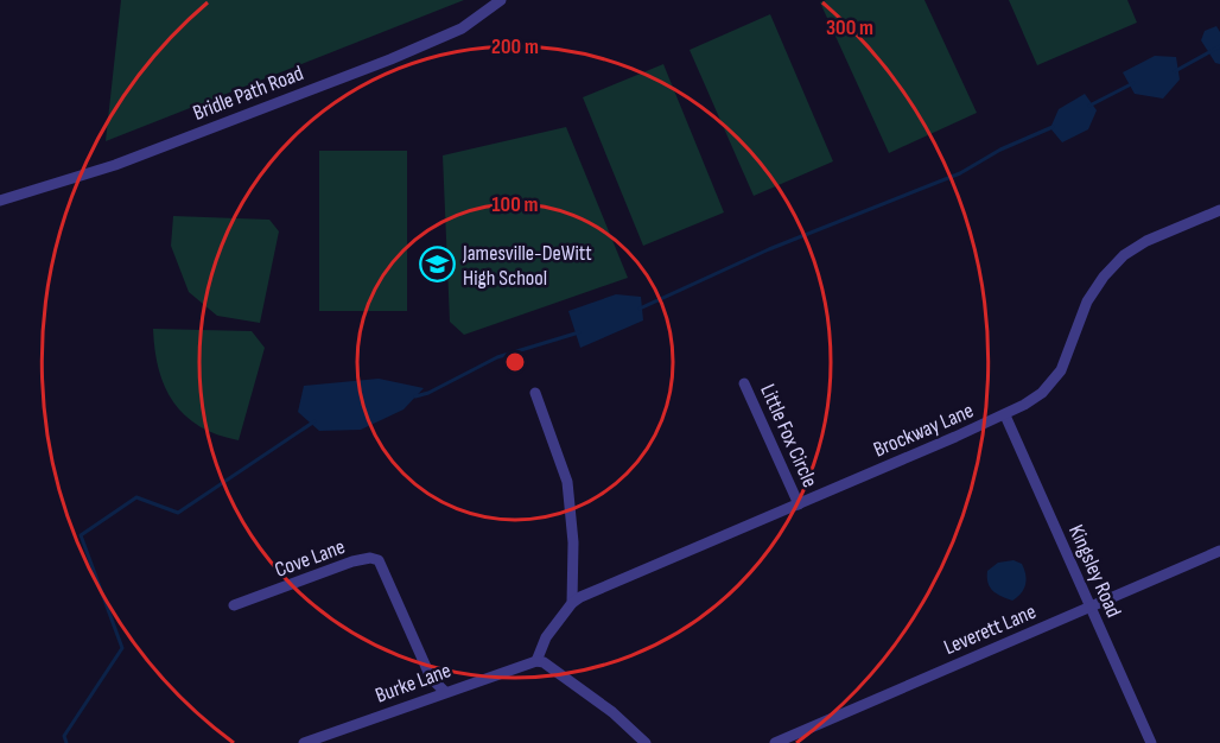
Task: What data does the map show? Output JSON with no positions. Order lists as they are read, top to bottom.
{
  "streets": {
    "street": [
      "Bridle Path Road",
      "Brockway Lane",
      "Little Fox Circle",
      "Cove Lane",
      "Kingsley Road",
      "Leverett Lane",
      "Burke Lane"
    ]
  },
  "crossings": [
    ["Brockway Lane", "Little Fox Circle"],
    ["Brockway Lane", "Kingsley Road"],
    ["Cove Lane", "Burke Lane"],
    ["Kingsley Road", "Leverett Lane"]
  ],
  "places": {
    "school or university": ["Jamesville-DeWitt High School"]
  },
  "rings": ["300 m", "200 m", "100 m"]
}
